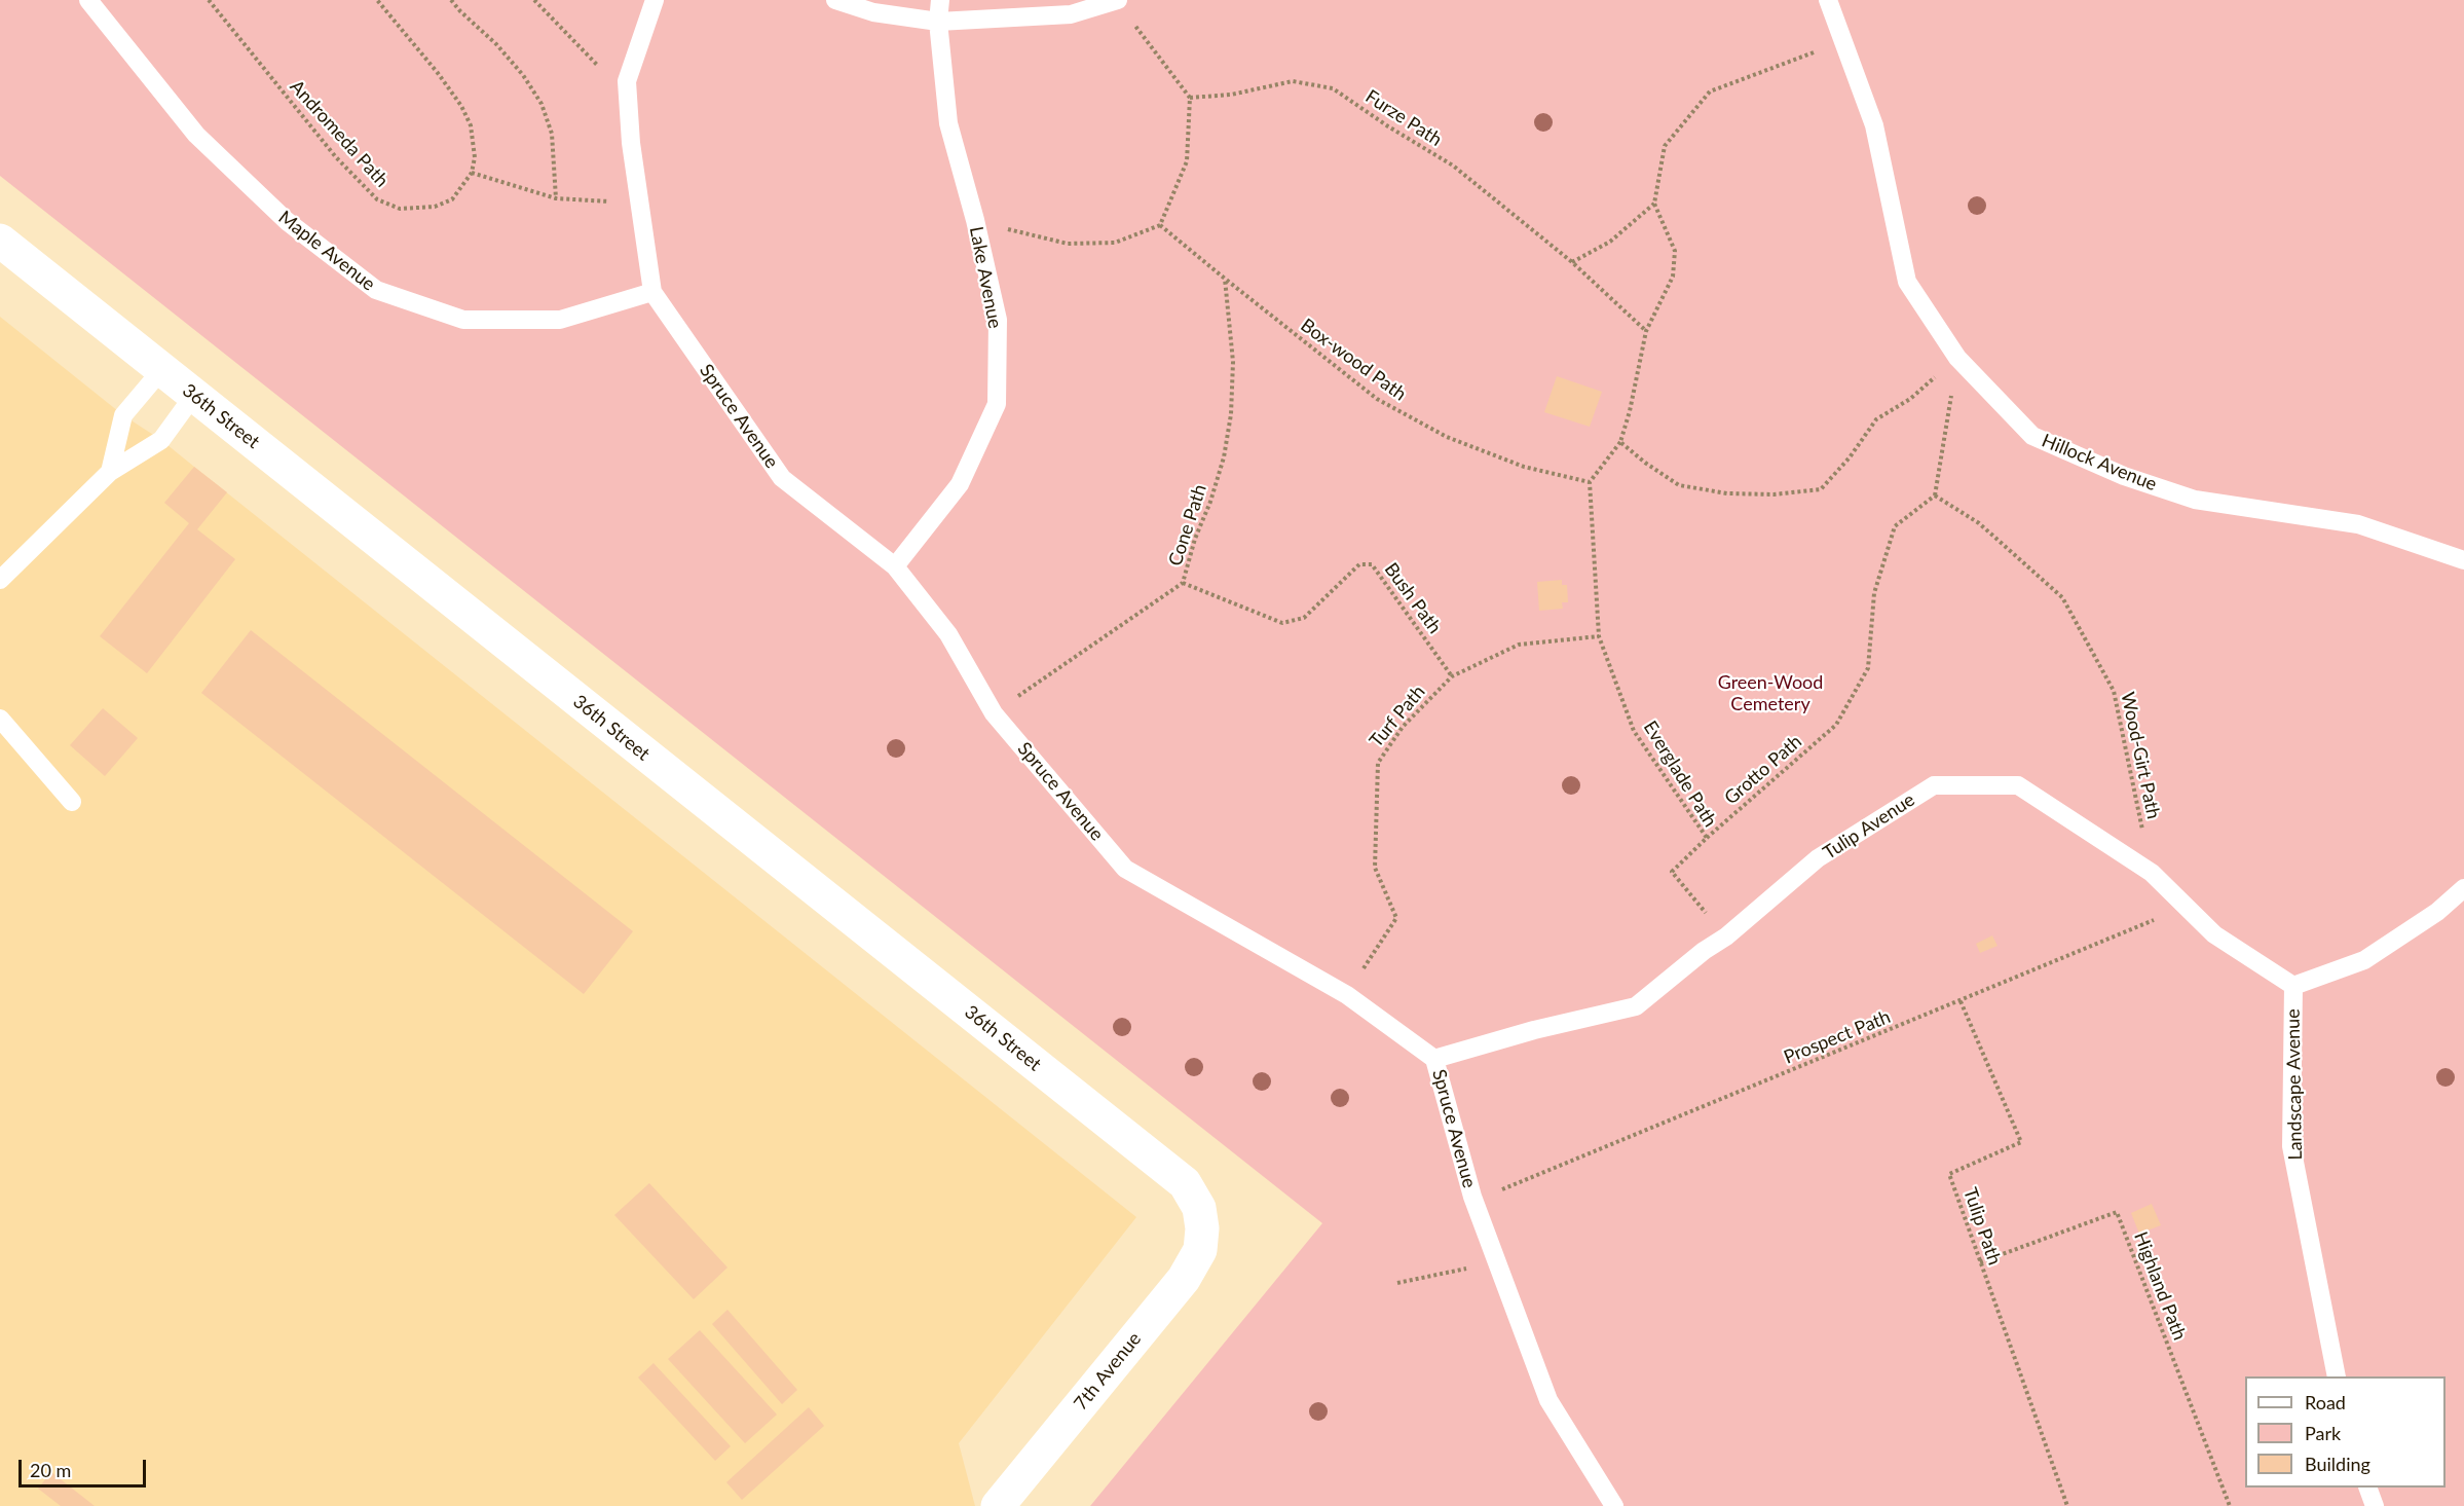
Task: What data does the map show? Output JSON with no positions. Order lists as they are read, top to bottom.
{
  "streets": {
    "street": ["36th Street", "7th Avenue"],
    "lane": [
      "Maple Avenue",
      "Lake Avenue",
      "Spruce Avenue",
      "Hillock Avenue",
      "Tulip Avenue",
      "Landscape Avenue"
    ],
    "path": [
      "Furze Path",
      "Andromeda Path",
      "Box-wood Path",
      "Cone Path",
      "Bush Path",
      "Turf Path",
      "Wood-Girt Path",
      "Grotto Path",
      "Everglade Path",
      "Prospect Path",
      "Tulip Path",
      "Highland Path"
    ]
  },
  "crossings": [
    ["Maple Avenue", "Spruce Avenue"],
    ["Lake Avenue", "Spruce Avenue"],
    ["Box-wood Path", "Cone Path"],
    ["Box-wood Path", "Everglade Path"],
    ["36th Street", "7th Avenue"],
    ["Spruce Avenue", "Tulip Avenue"],
    ["Cone Path", "Bush Path"],
    ["Bush Path", "Turf Path"],
    ["Turf Path", "Everglade Path"],
    ["Wood-Girt Path", "Grotto Path"],
    ["Wood-Girt Path", "Tulip Avenue"],
    ["Grotto Path", "Everglade Path"],
    ["Everglade Path", "Tulip Avenue"],
    ["Tulip Avenue", "Prospect Path"],
    ["Tulip Avenue", "Landscape Avenue"],
    ["Prospect Path", "Tulip Path"],
    ["Tulip Path", "Highland Path"]
  ],
  "parks": ["Green-Wood Cemetery"],
  "legend": ["Road", "Park", "Building"],
  "scale_bar": "20 m"
}
